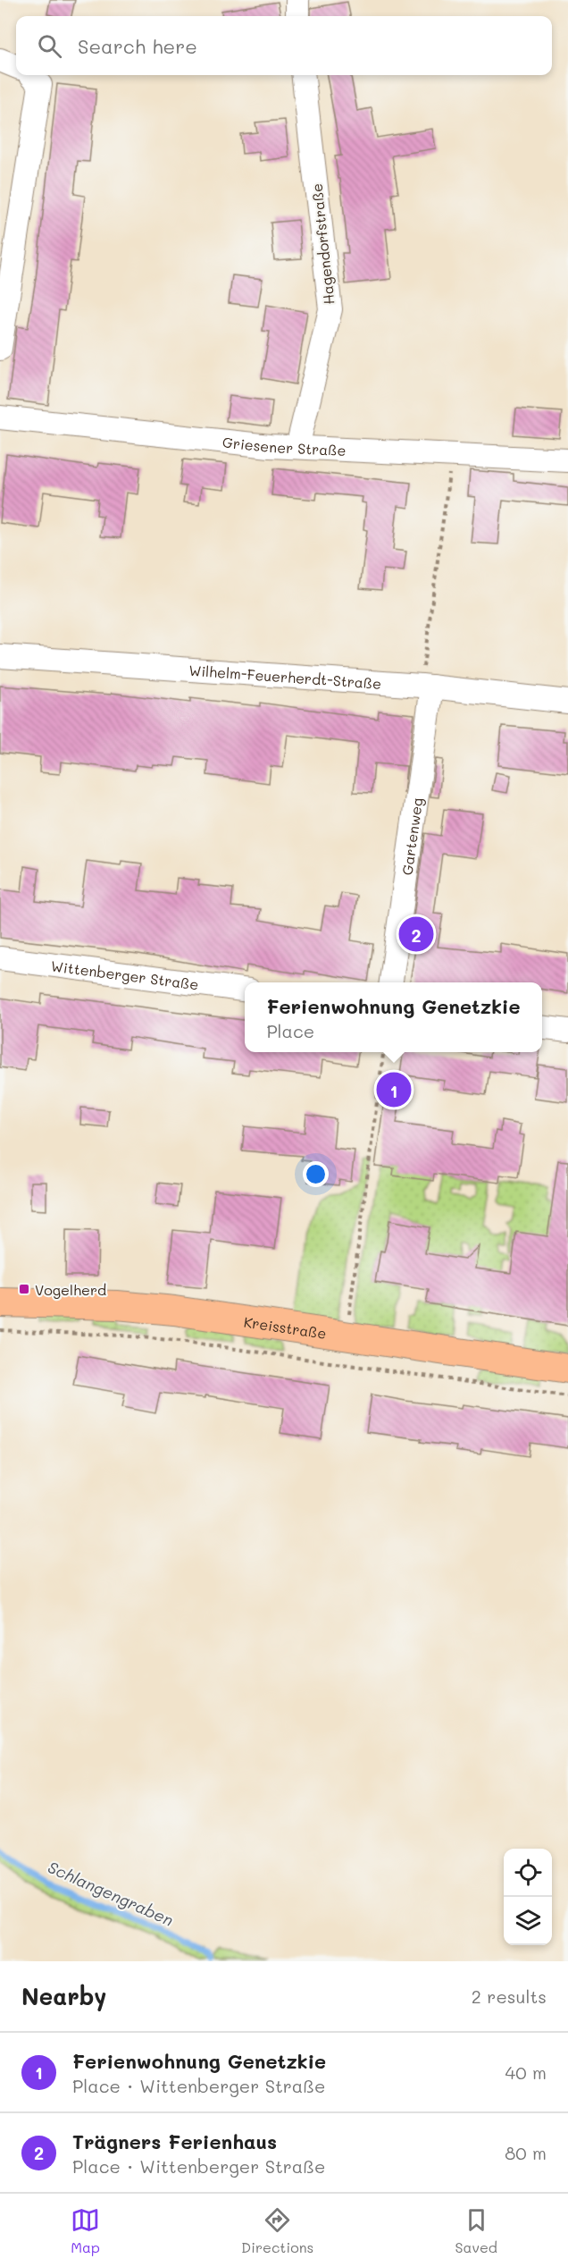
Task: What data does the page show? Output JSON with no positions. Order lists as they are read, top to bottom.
{
  "streets": {
    "main road": ["Kreisstraße"],
    "street": [
      "Hagendorfstraße",
      "Griesener Straße",
      "Wilhelm-Feuerherdt-Straße",
      "Gartenweg",
      "Wittenberger Straße"
    ]
  },
  "crossings": [
    ["Hagendorfstraße", "Griesener Straße"],
    ["Wilhelm-Feuerherdt-Straße", "Gartenweg"]
  ],
  "water": ["Schlangengraben"],
  "places": {
    "transit": ["Vogelherd"]
  },
  "page": {
    "search": "Search here",
    "pins": ["2", "1"],
    "popup": ["Ferienwohnung Genetzkie", "Place"],
    "heading": ["Nearby", "2 results"],
    "list": [
      {
        "mark": "1",
        "name": "Ferienwohnung Genetzkie",
        "note": "Place · Wittenberger Straße",
        "value": "40 m"
      },
      {
        "mark": "2",
        "name": "Trägners Ferienhaus",
        "note": "Place · Wittenberger Straße",
        "value": "80 m"
      }
    ],
    "nav": ["Map", "Directions", "Saved"]
  }
}
